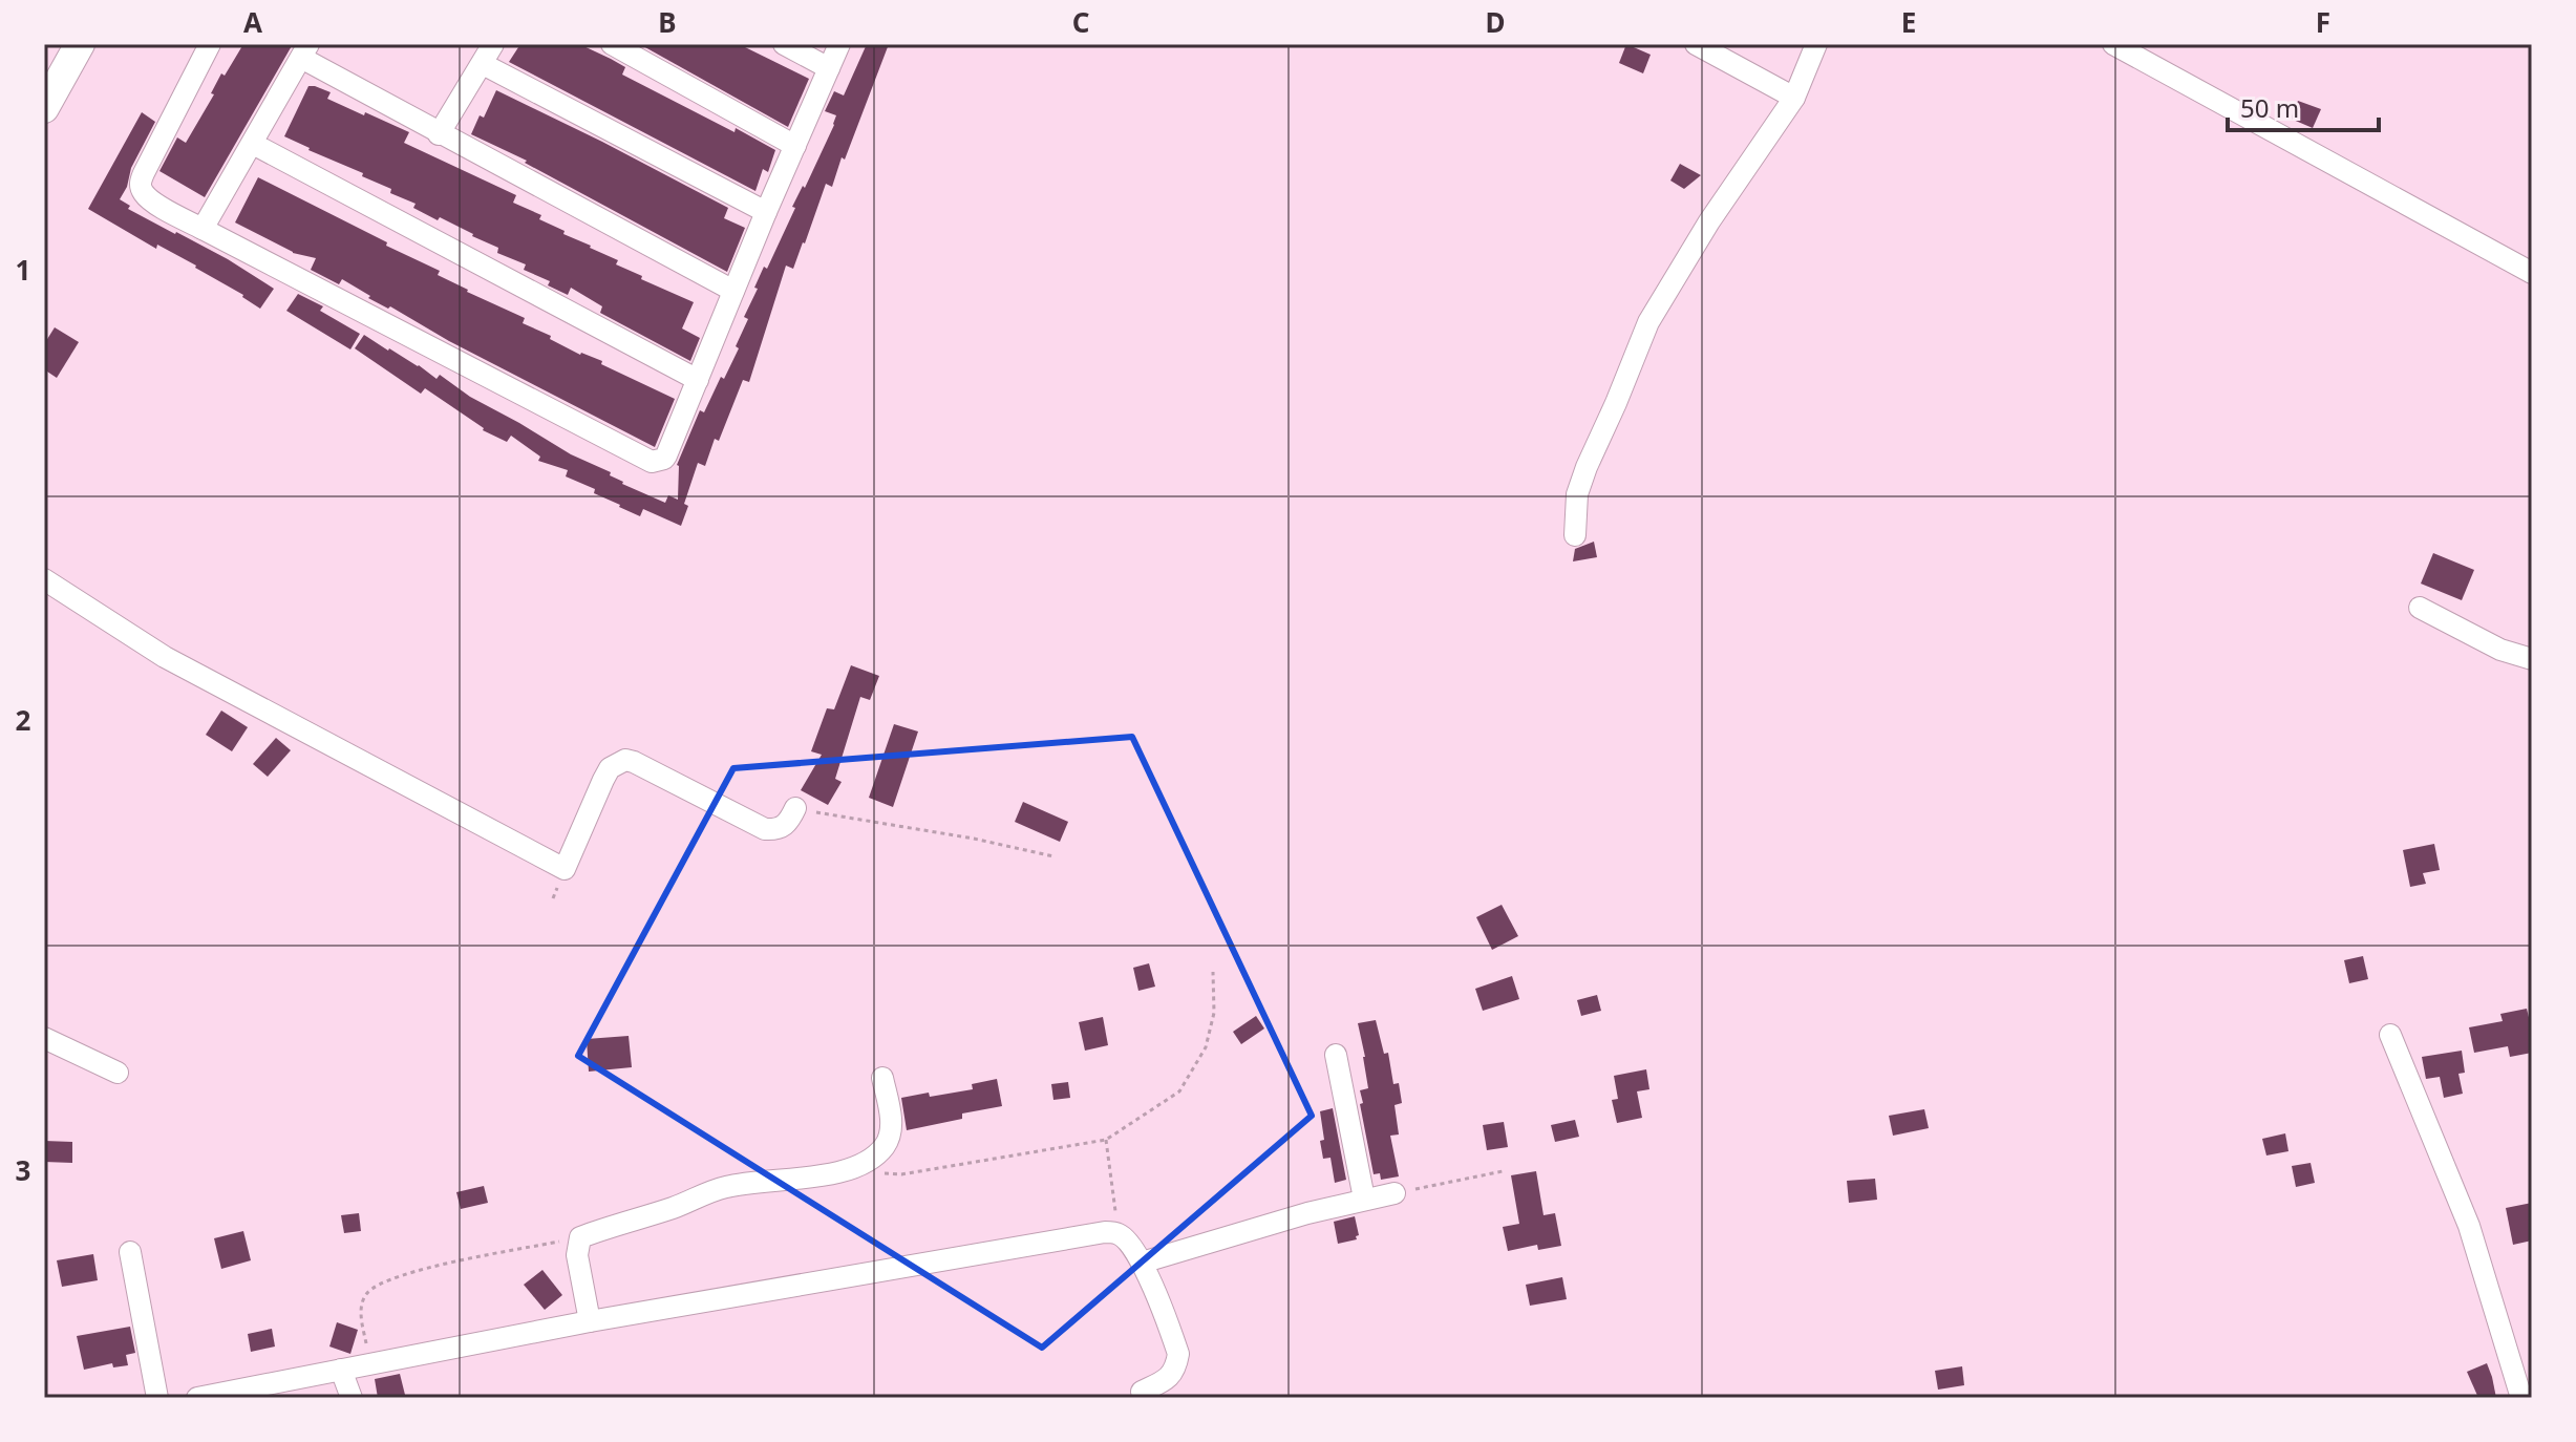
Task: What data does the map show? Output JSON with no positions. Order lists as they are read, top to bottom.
{
  "scale_bar": "50 m",
  "grid": {
    "columns": [
      "A",
      "B",
      "C",
      "D",
      "E",
      "F"
    ],
    "rows": ["1", "2", "3"]
  }
}
